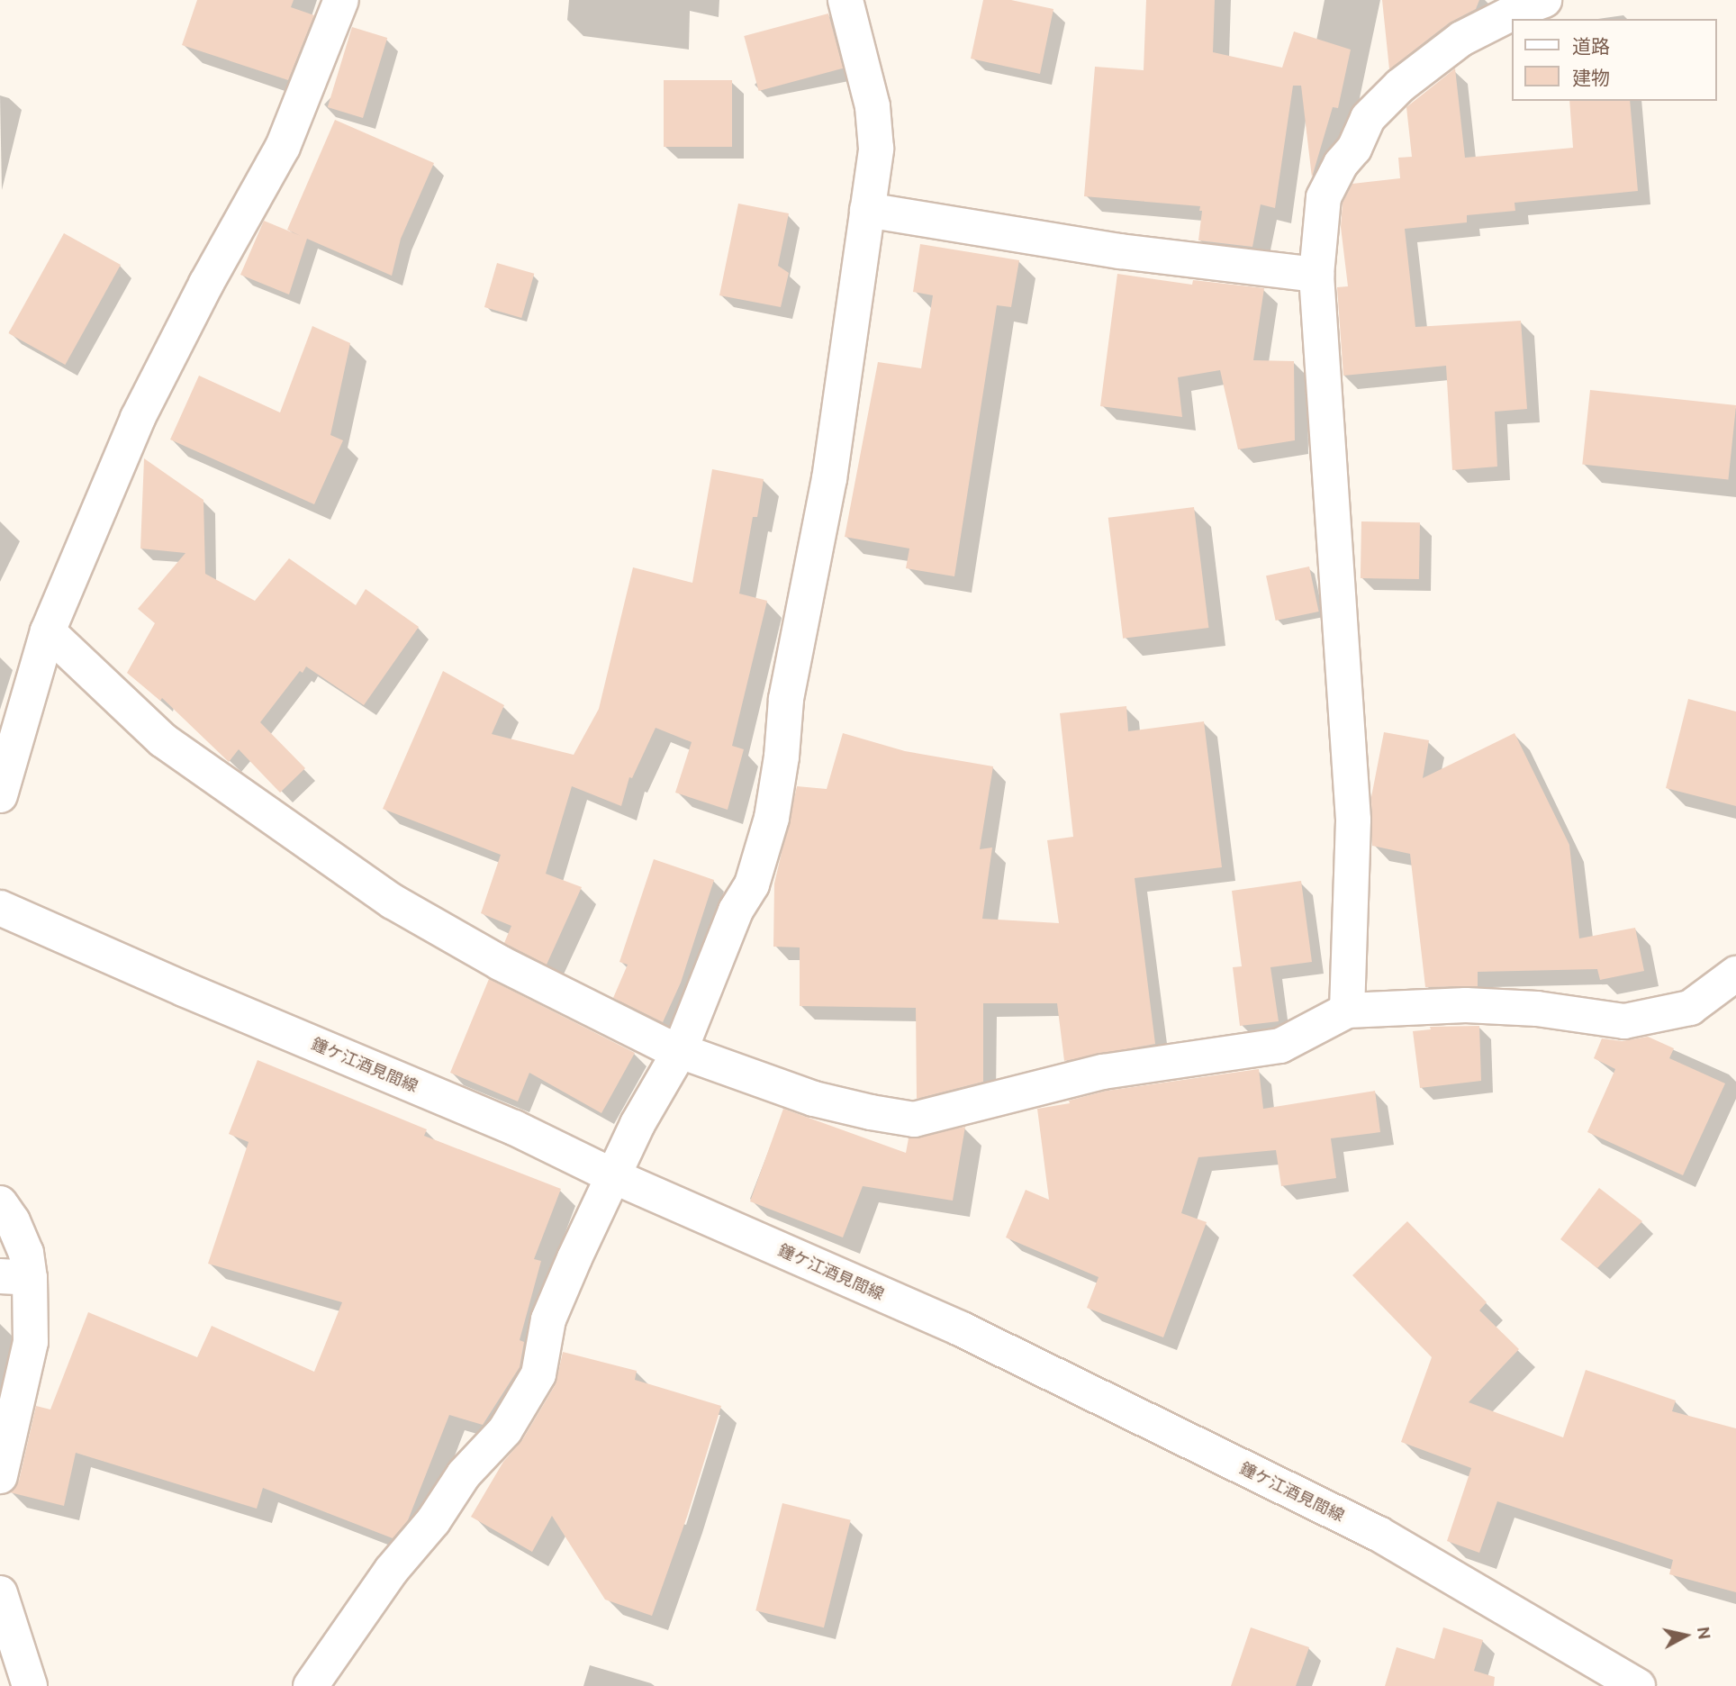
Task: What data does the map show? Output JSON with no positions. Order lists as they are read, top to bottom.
{
  "streets": {
    "street": ["鐘ケ江酒見間線"]
  },
  "legend": ["道路", "建物"],
  "north": "right"
}
